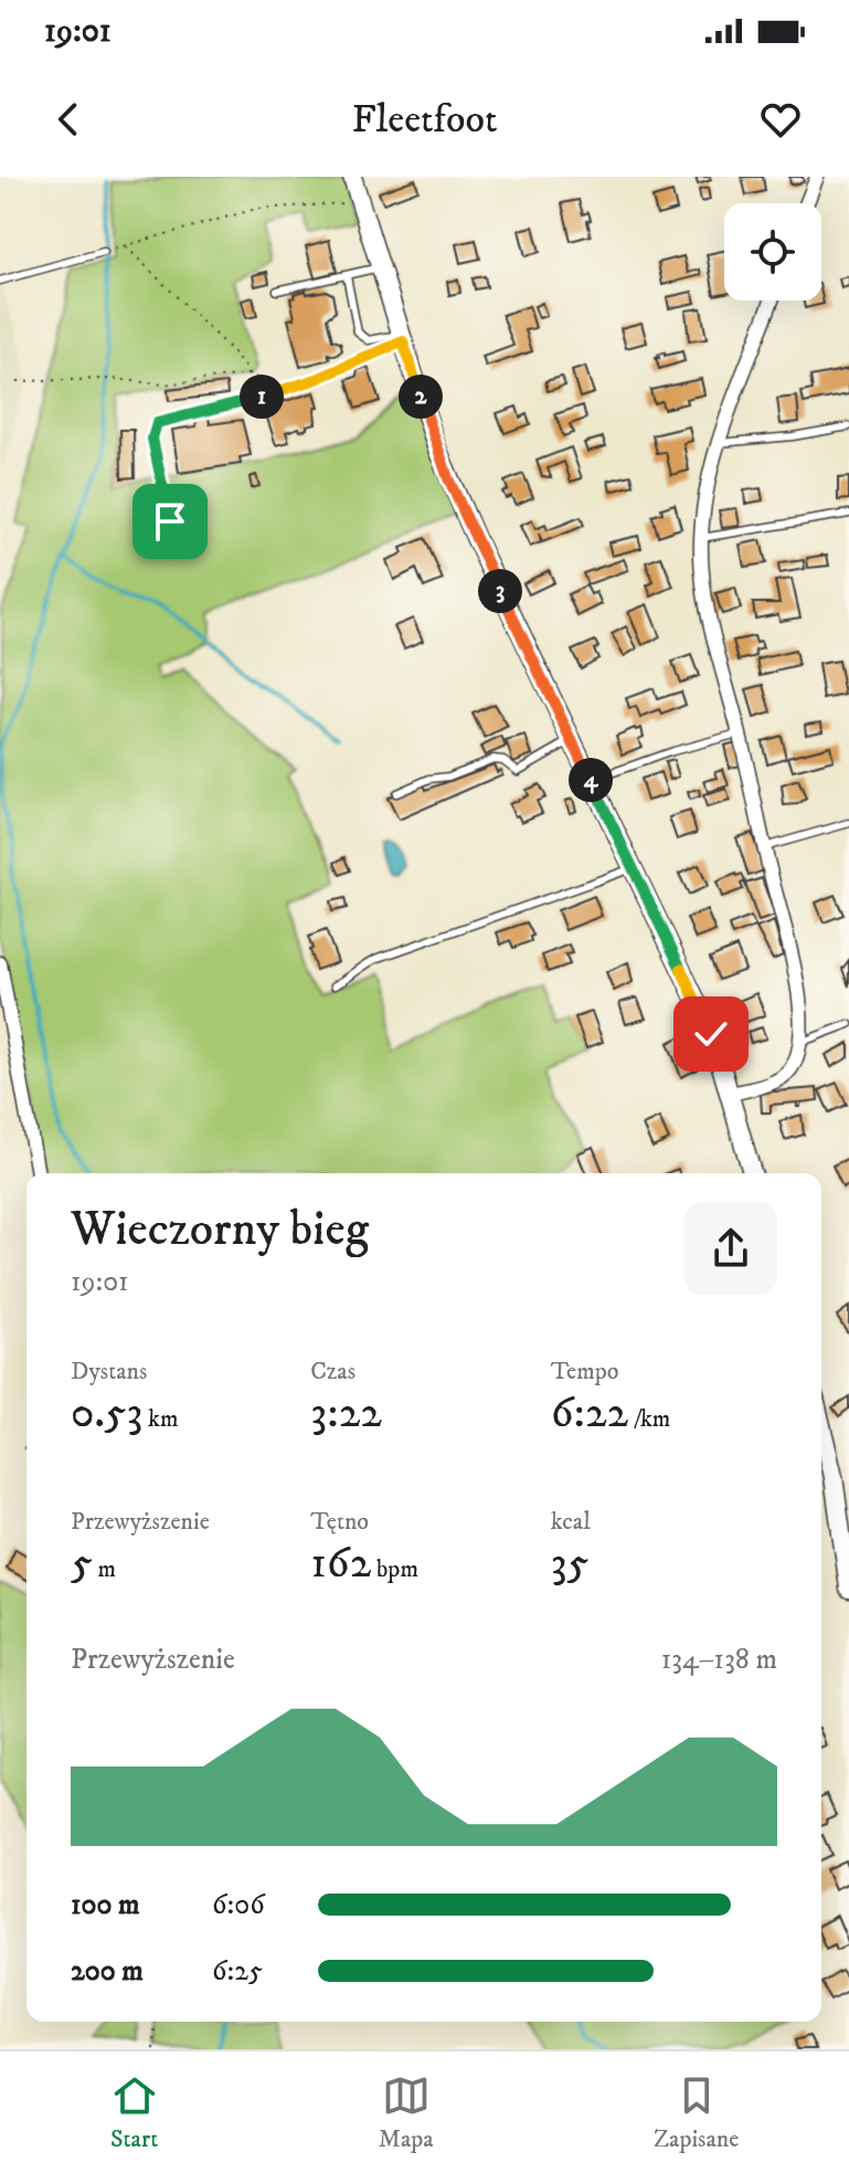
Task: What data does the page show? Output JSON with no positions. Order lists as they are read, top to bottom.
{
  "page": {
    "status": "19:01",
    "header": "Fleetfoot",
    "pins": [
      "1",
      "2",
      "3",
      "4"
    ],
    "heading": ["Wieczorny bieg", "19:01"],
    "stats": [
      ["Dystans", "0.53 km"],
      ["Czas", "3:22"],
      ["Tempo", "6:22 /km"],
      ["Przewyższenie", "5 m"],
      ["Tętno", "162 bpm"],
      ["kcal", "35"]
    ],
    "chart": ["Przewyższenie", "134–138 m"],
    "list": [
      {
        "name": "100 m",
        "note": "6:06"
      },
      {
        "name": "200 m",
        "note": "6:25"
      }
    ],
    "tabs": ["Start", "Mapa", "Zapisane"]
  }
}
